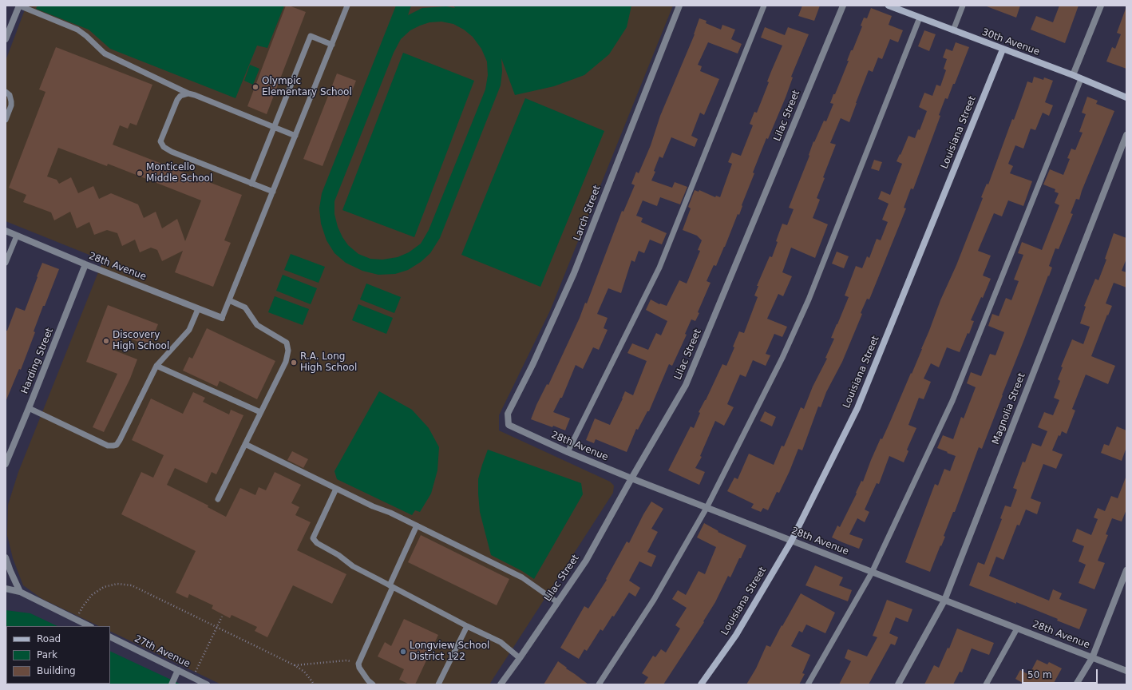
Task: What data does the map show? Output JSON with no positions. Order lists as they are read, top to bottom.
{
  "streets": {
    "street": [
      "30th Avenue",
      "Lilac Street",
      "Louisiana Street",
      "Larch Street",
      "28th Avenue",
      "Harding Street",
      "Magnolia Street",
      "27th Avenue"
    ]
  },
  "crossings": [
    ["30th Avenue", "Louisiana Street"],
    ["Lilac Street", "28th Avenue"],
    ["Louisiana Street", "28th Avenue"],
    ["Larch Street", "28th Avenue"],
    ["28th Avenue", "Harding Street"],
    ["28th Avenue", "Magnolia Street"]
  ],
  "places": [
    "Olympic Elementary School",
    "Monticello Middle School",
    "Discovery High School",
    "R.A. Long High School",
    "Longview School District 122"
  ],
  "legend": ["Road", "Park", "Building"],
  "scale_bar": "50 m"
}
